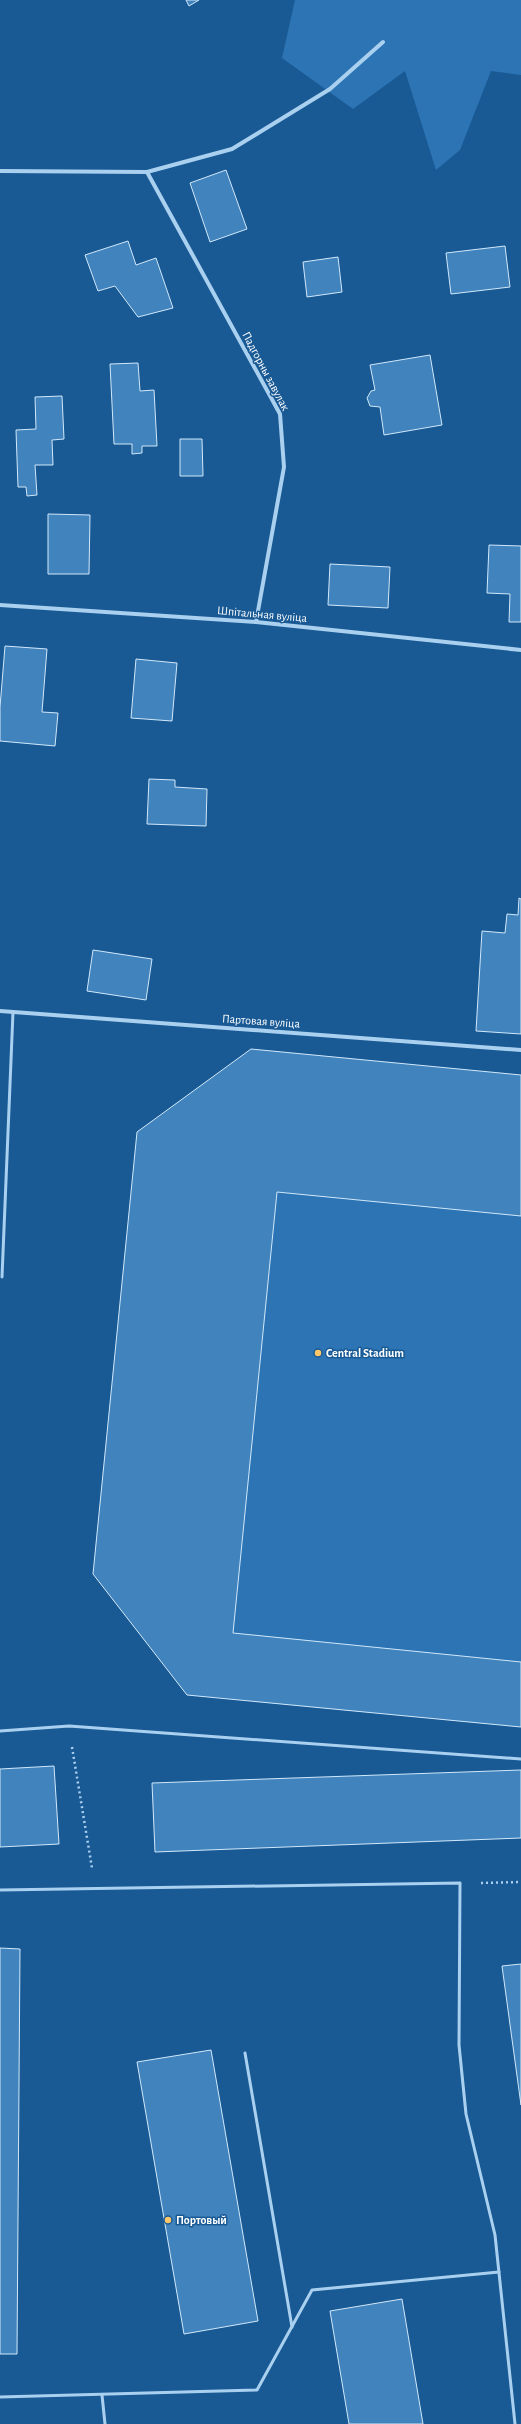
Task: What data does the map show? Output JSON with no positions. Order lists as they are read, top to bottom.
{
  "streets": {
    "street": ["Падгорны завулак", "Шпітальная вуліца", "Партовая вуліца"]
  },
  "crossings": [
    ["Падгорны завулак", "Шпітальная вуліца"]
  ],
  "places": ["Central Stadium", "Портовый"]
}
